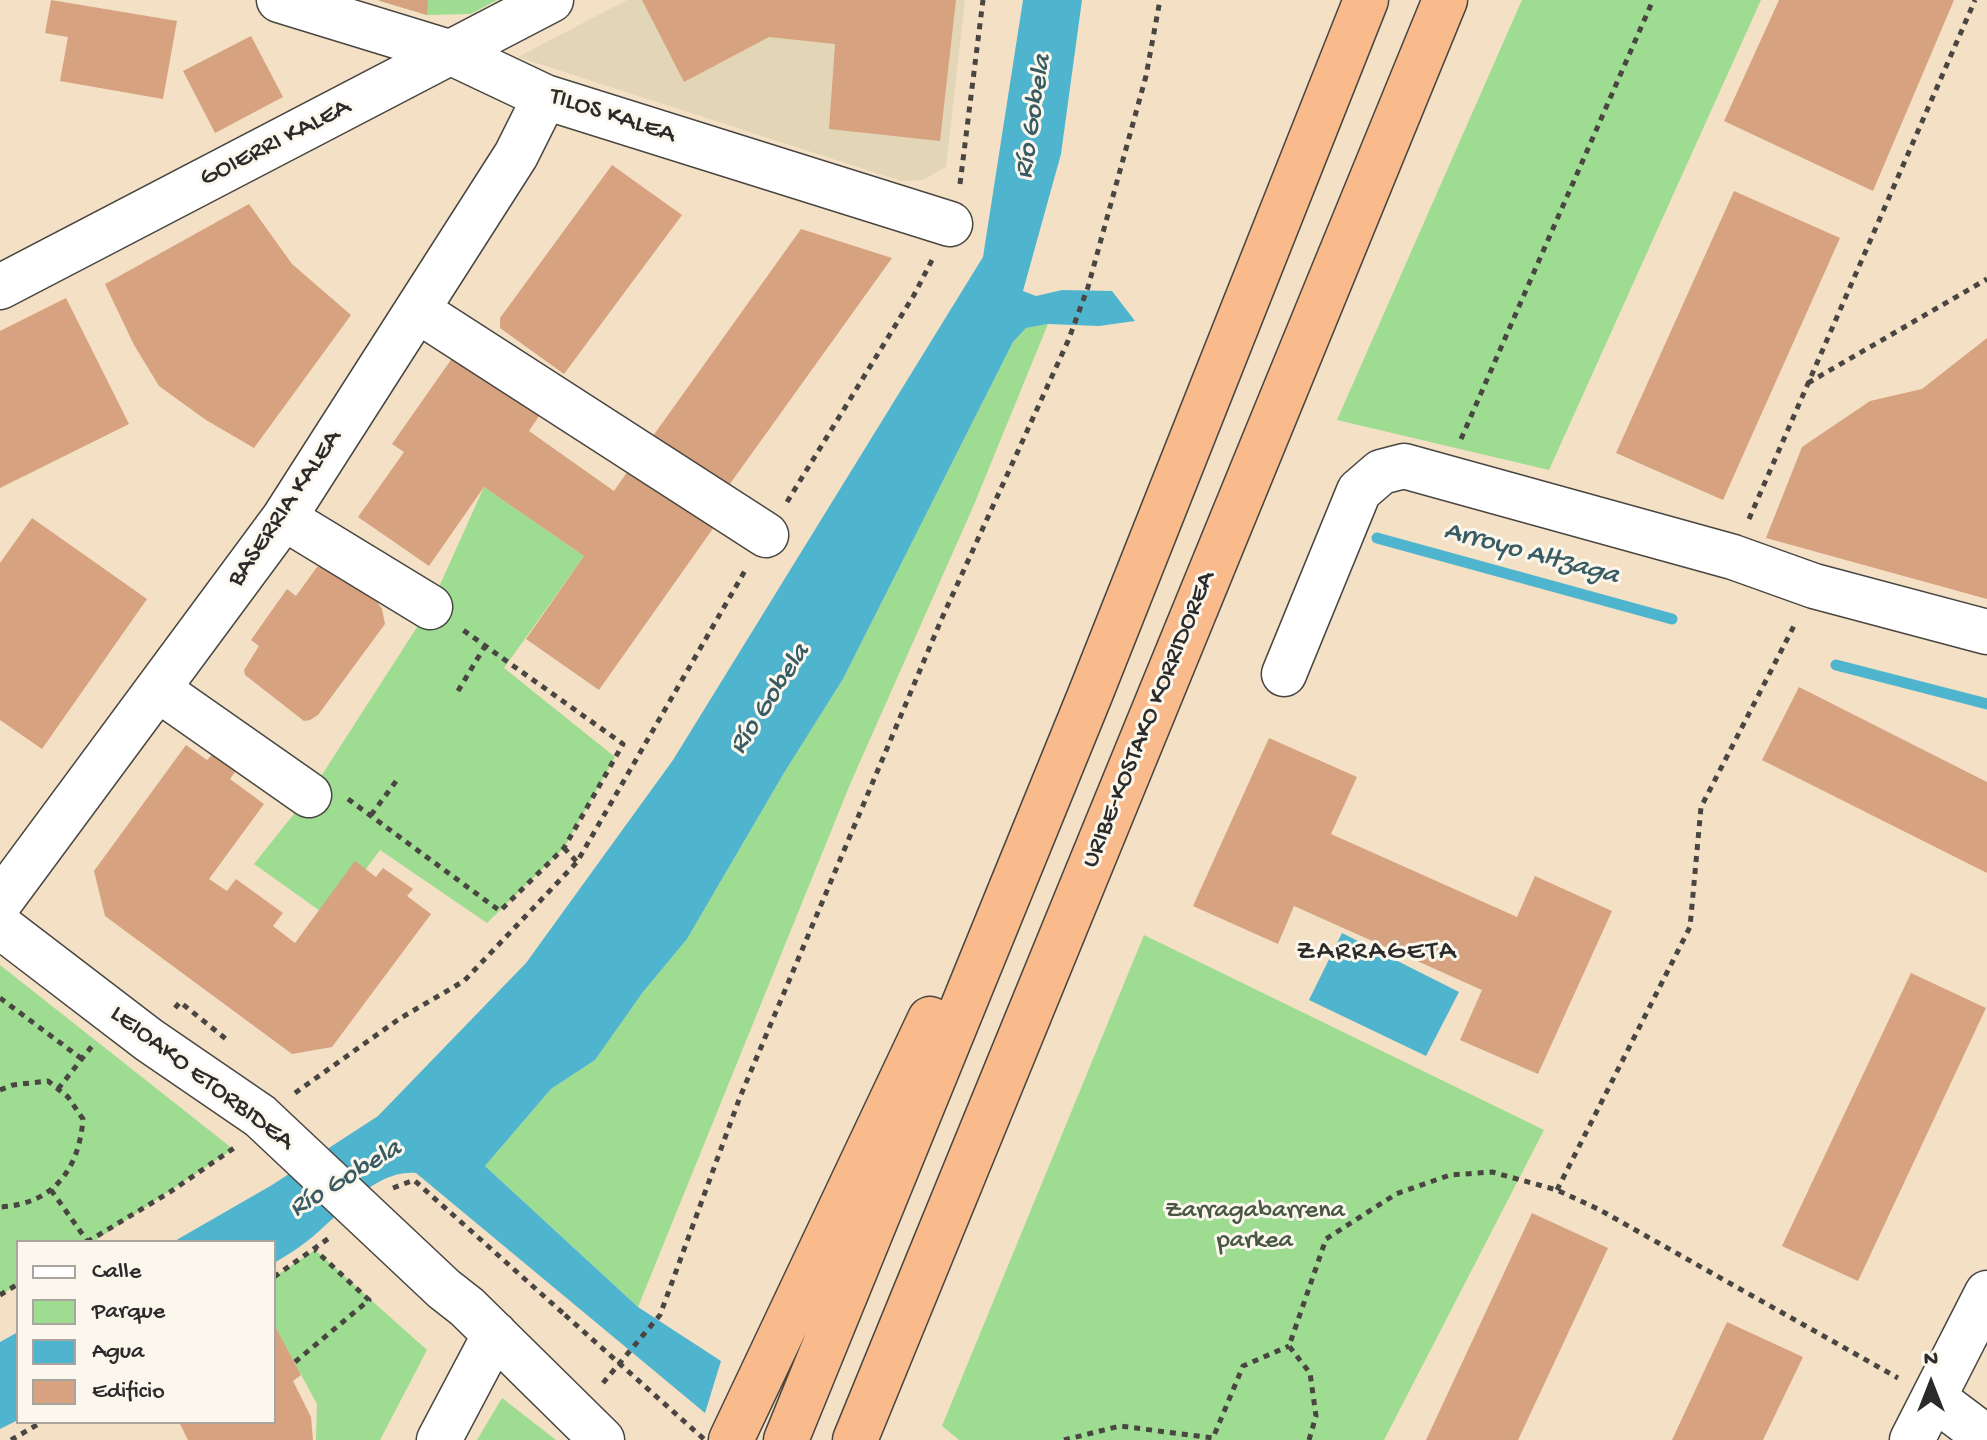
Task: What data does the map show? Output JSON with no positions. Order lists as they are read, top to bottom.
{
  "streets": {
    "highway": ["URIBE-KOSTAKO KORRIDOREA"],
    "street": [
      "TILOS KALEA",
      "GOIERRI KALEA",
      "BASERRIA KALEA",
      "LEIOAKO ETORBIDEA"
    ]
  },
  "crossings": [
    ["TILOS KALEA", "GOIERRI KALEA"],
    ["TILOS KALEA", "BASERRIA KALEA"]
  ],
  "districts": ["ZARRAGETA"],
  "water": ["Río Gobela", "Arroyo Altzaga"],
  "parks": ["Zarragabarrena parkea"],
  "legend": [
    "Calle",
    "Parque",
    "Agua",
    "Edificio"
  ],
  "north": "top"
}
